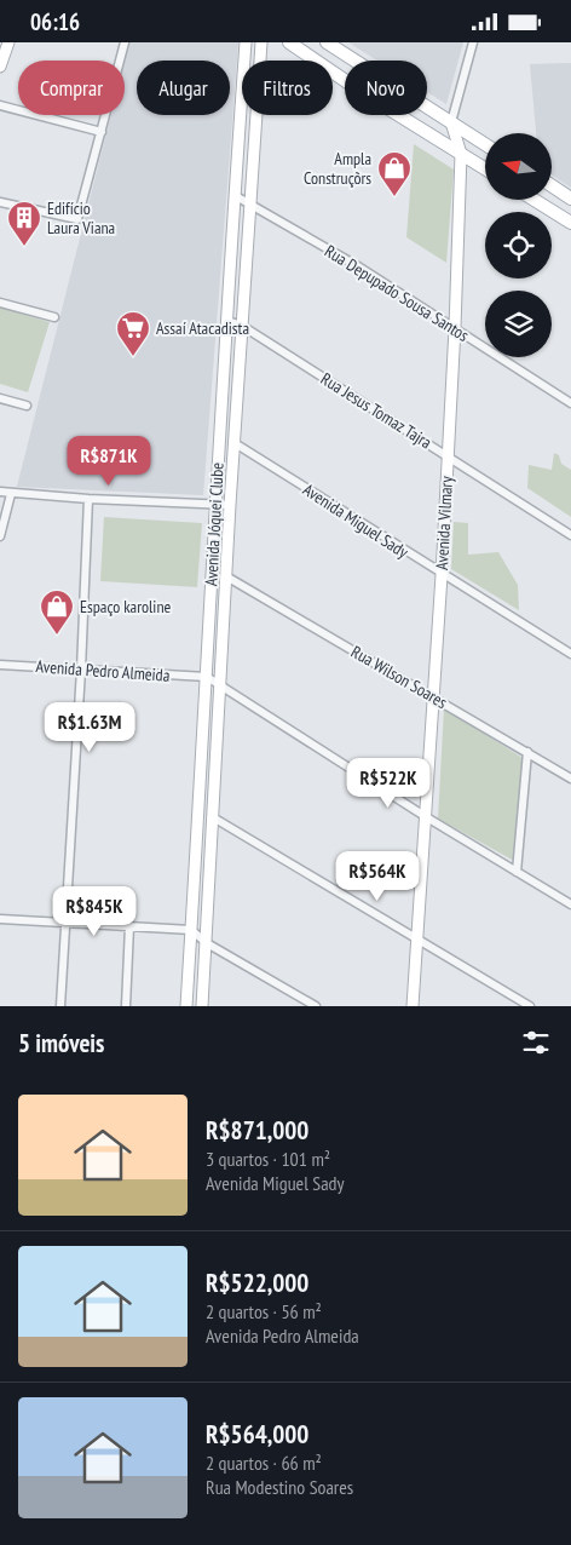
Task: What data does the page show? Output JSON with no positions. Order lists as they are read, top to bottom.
{
  "streets": {
    "main road": ["Avenida Vilmary", "Avenida Jóquei Clube"],
    "street": [
      "Rua Depupado Sousa Santos",
      "Rua Jesus Tomaz Tajra",
      "Avenida Miguel Sady",
      "Avenida Pedro Almeida",
      "Rua Wilson Soares"
    ]
  },
  "crossings": [
    ["Rua Depupado Sousa Santos", "Avenida Vilmary"],
    ["Rua Depupado Sousa Santos", "Avenida Jóquei Clube"],
    ["Rua Jesus Tomaz Tajra", "Avenida Vilmary"],
    ["Rua Jesus Tomaz Tajra", "Avenida Jóquei Clube"],
    ["Avenida Miguel Sady", "Avenida Vilmary"],
    ["Avenida Miguel Sady", "Avenida Jóquei Clube"],
    ["Avenida Vilmary", "Rua Wilson Soares"],
    ["Avenida Jóquei Clube", "Avenida Pedro Almeida"],
    ["Avenida Jóquei Clube", "Rua Wilson Soares"]
  ],
  "places": {
    "shop": ["Ampla Construçõrs", "Espaço karoline"],
    "building": ["Edifício Laura Viana"],
    "supermarket": ["Assaí Atacadista"]
  },
  "north": "left",
  "page": {
    "status": "06:16",
    "chip": [
      "Comprar",
      "Alugar",
      "Filtros",
      "Novo"
    ],
    "price": [
      "R$871K",
      "R$1.63M",
      "R$522K",
      "R$564K",
      "R$845K"
    ],
    "heading": "5 imóveis",
    "list": [
      {
        "name": "R$871,000",
        "note": "3 quartos · 101 m² · Avenida Miguel Sady"
      },
      {
        "name": "R$522,000",
        "note": "2 quartos · 56 m² · Avenida Pedro Almeida"
      },
      {
        "name": "R$564,000",
        "note": "2 quartos · 66 m² · Rua Modestino Soares"
      }
    ]
  }
}
